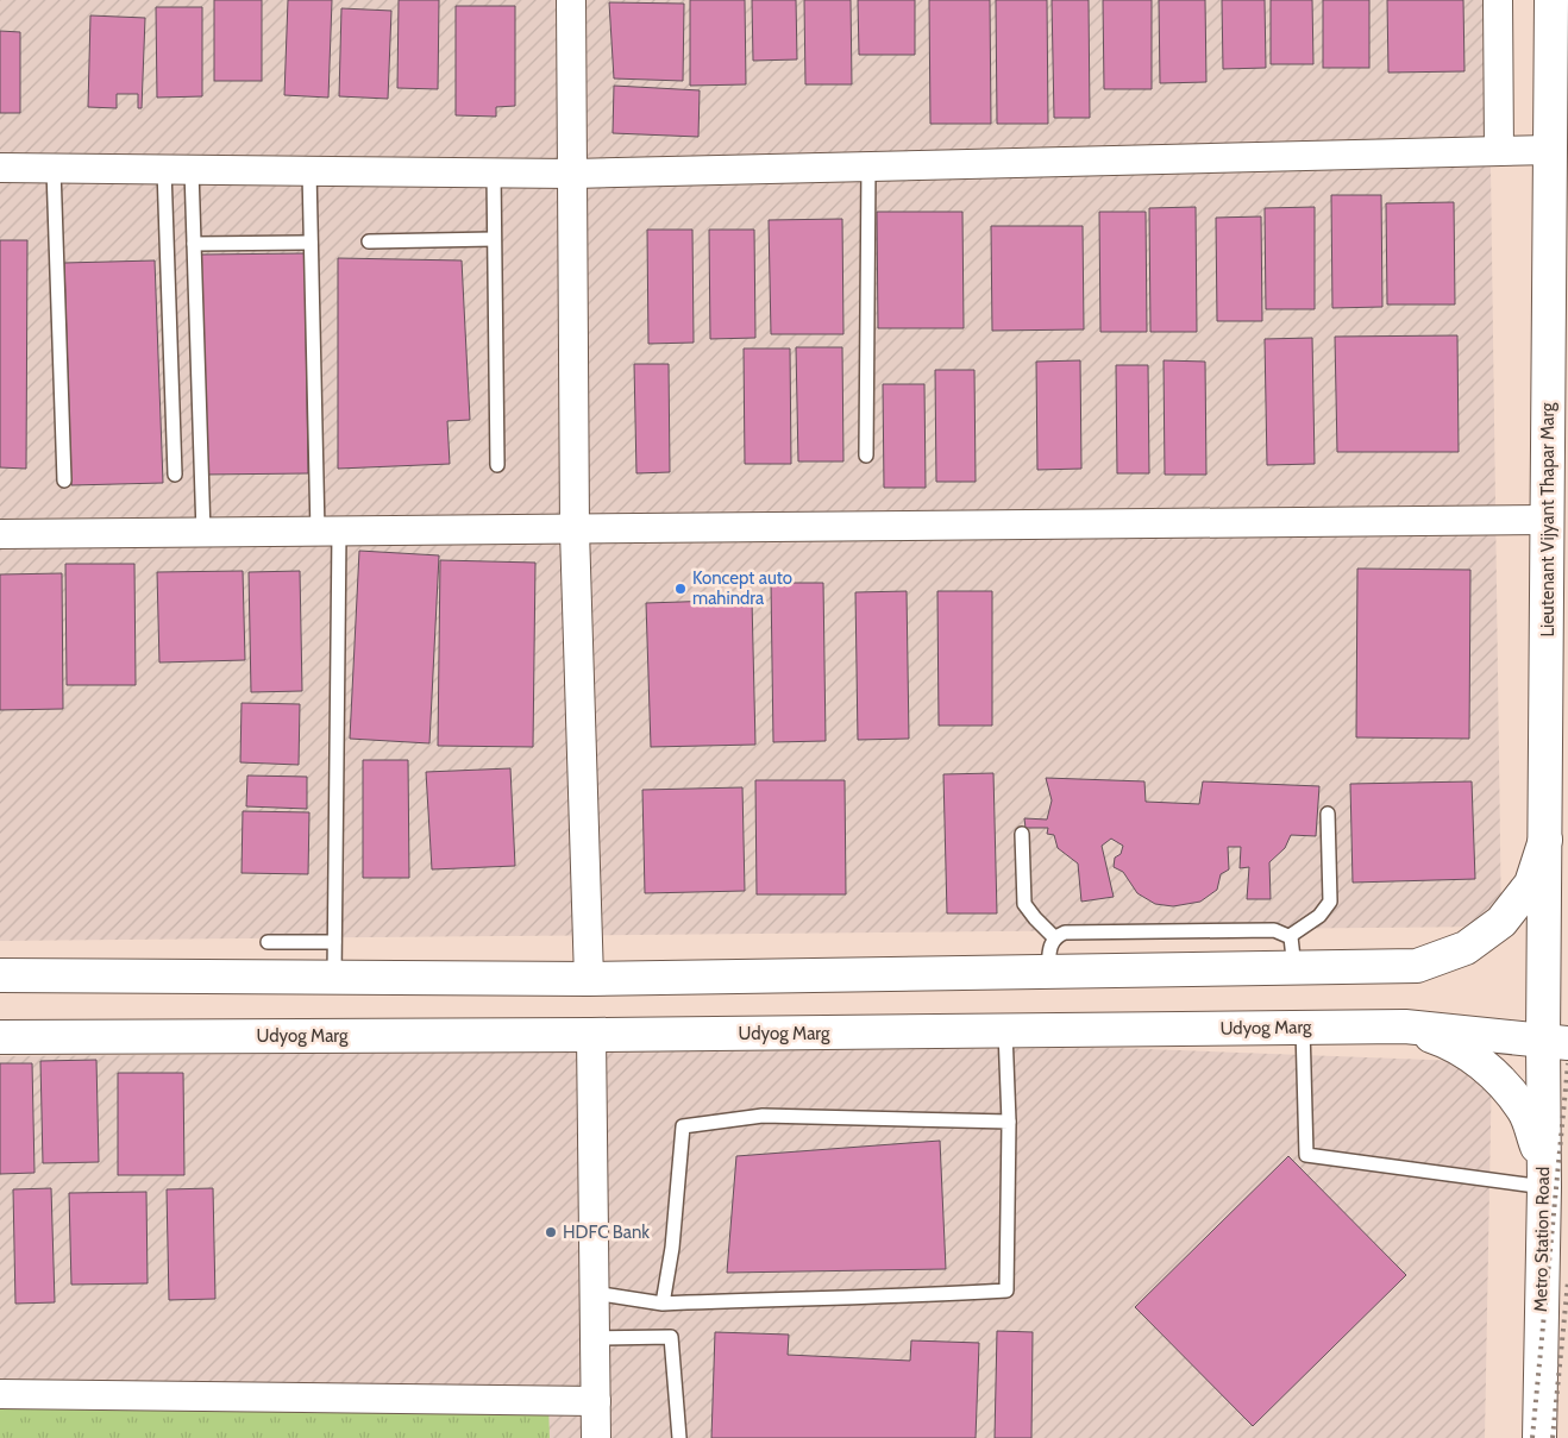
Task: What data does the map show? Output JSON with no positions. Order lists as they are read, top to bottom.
{
  "streets": {
    "street": ["Lieutenant Vijyant Thapar Marg", "Udyog Marg", "Metro Station Road"]
  },
  "crossings": [
    ["Lieutenant Vijyant Thapar Marg", "Udyog Marg"],
    ["Lieutenant Vijyant Thapar Marg", "Metro Station Road"],
    ["Udyog Marg", "Metro Station Road"]
  ],
  "places": ["Koncept auto mahindra", "HDFC Bank"]
}
